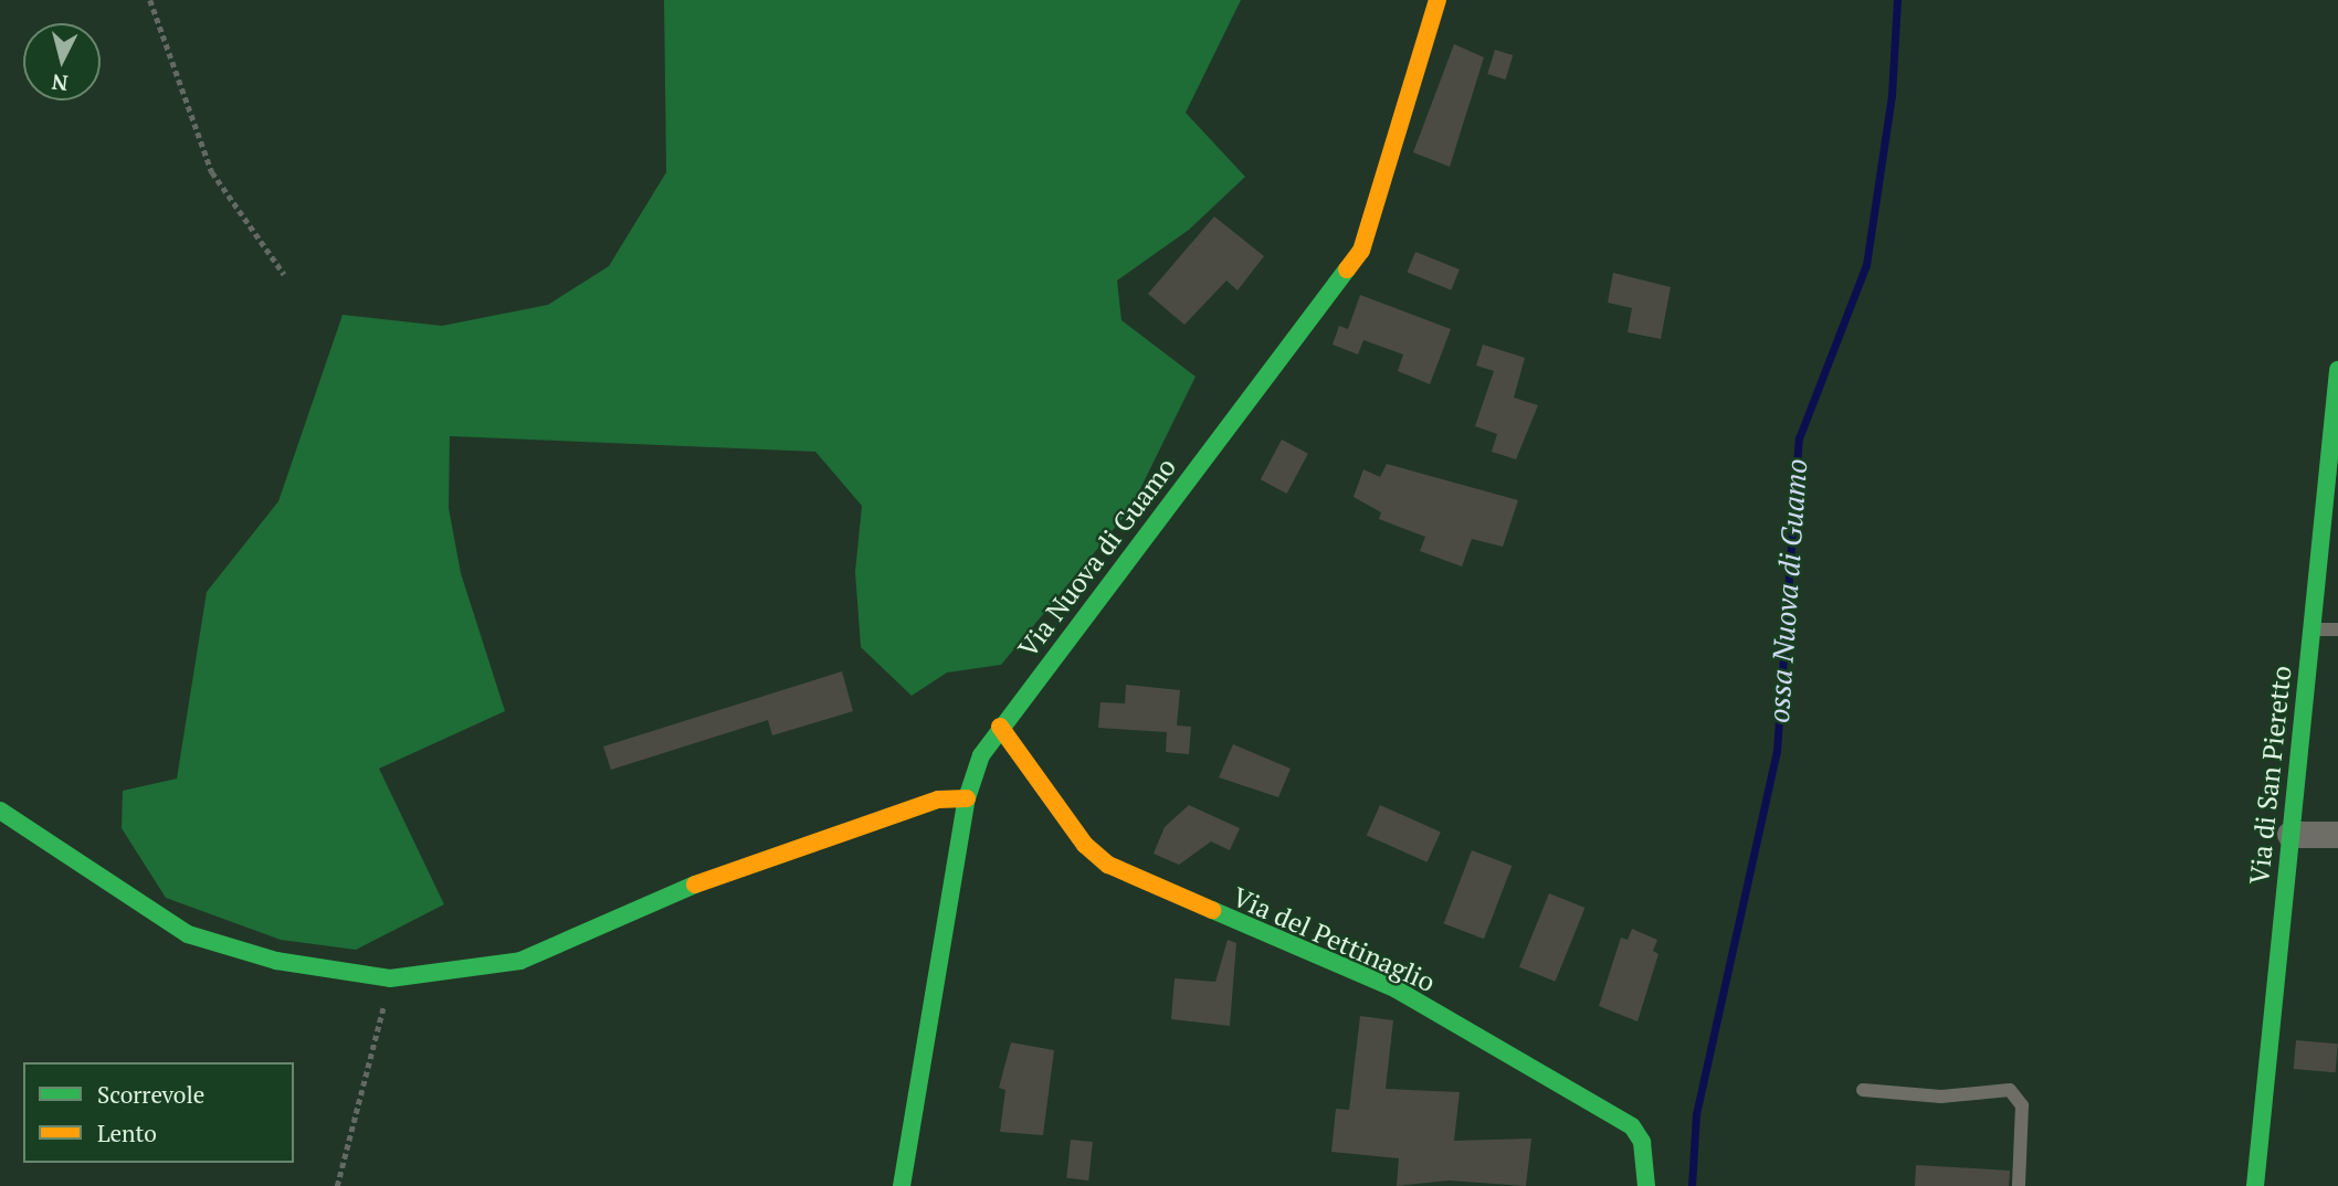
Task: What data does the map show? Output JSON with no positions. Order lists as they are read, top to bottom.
{
  "streets": {
    "street": ["Via Nuova di Guamo", "Via di San Pieretto", "Via del Pettinaglio"]
  },
  "crossings": [
    ["Via Nuova di Guamo", "Via del Pettinaglio"]
  ],
  "water": ["ossa Nuova di Guamo"],
  "legend": ["Scorrevole", "Lento"],
  "north": "bottom"
}
